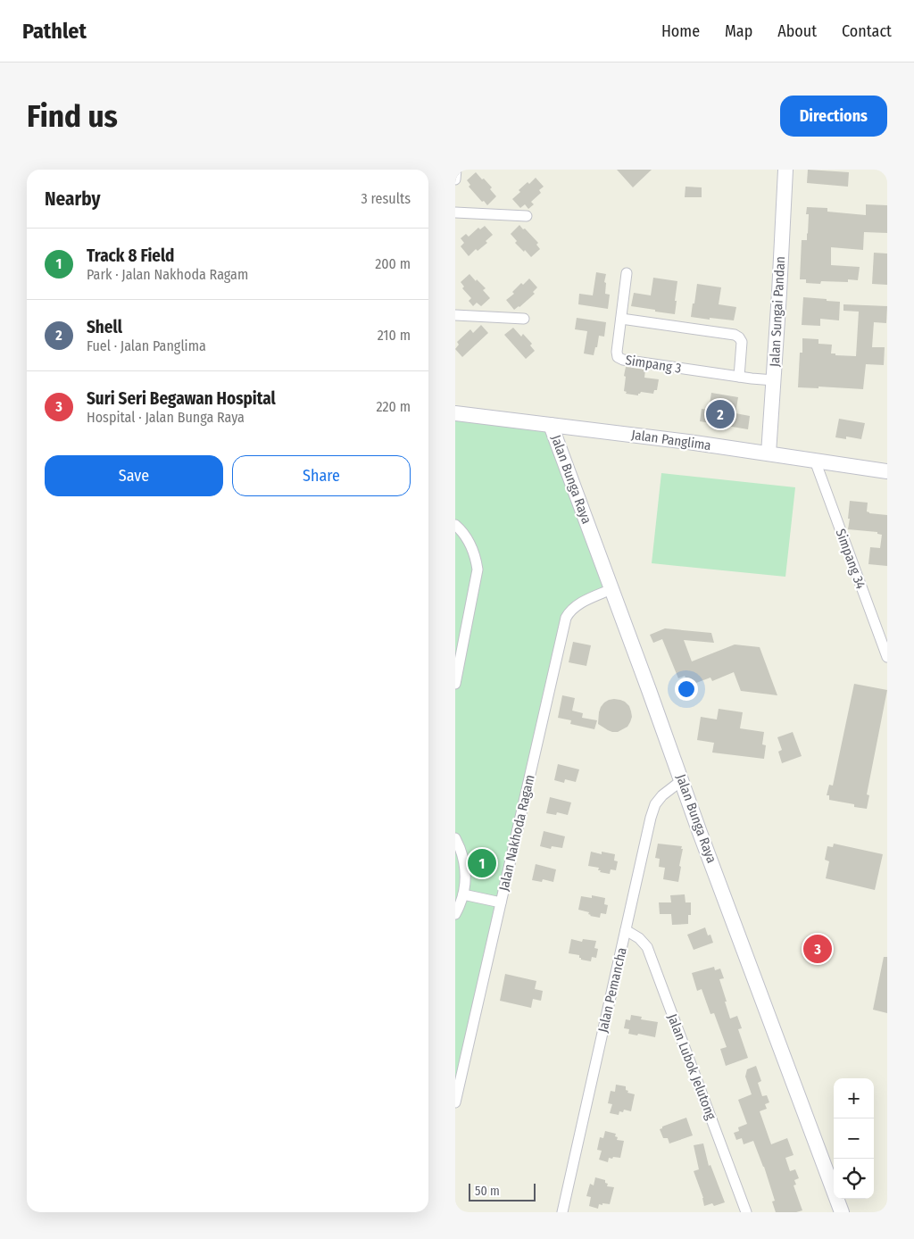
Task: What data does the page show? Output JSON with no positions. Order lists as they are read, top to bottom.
{
  "streets": {
    "street": [
      "Jalan Sungai Pandan",
      "Simpang 3",
      "Jalan Panglima",
      "Jalan Bunga Raya",
      "Simpang 34",
      "Jalan Nakhoda Ragam",
      "Jalan Pemancha",
      "Jalan Lubok Jelutong"
    ]
  },
  "crossings": [
    ["Jalan Sungai Pandan", "Simpang 3"],
    ["Jalan Sungai Pandan", "Jalan Panglima"],
    ["Jalan Panglima", "Jalan Bunga Raya"],
    ["Jalan Panglima", "Simpang 34"],
    ["Jalan Bunga Raya", "Jalan Nakhoda Ragam"],
    ["Jalan Bunga Raya", "Jalan Pemancha"],
    ["Jalan Pemancha", "Jalan Lubok Jelutong"]
  ],
  "scale_bar": "50 m",
  "page": {
    "header": "Pathlet",
    "nav": [
      "Home",
      "Map",
      "About",
      "Contact"
    ],
    "buttons": [
      "Directions",
      ["Save", "Share"]
    ],
    "title": "Find us",
    "heading": ["Nearby", "3 results"],
    "list": [
      {
        "mark": "1",
        "name": "Track 8 Field",
        "note": "Park · Jalan Nakhoda Ragam",
        "value": "200 m"
      },
      {
        "mark": "2",
        "name": "Shell",
        "note": "Fuel · Jalan Panglima",
        "value": "210 m"
      },
      {
        "mark": "3",
        "name": "Suri Seri Begawan Hospital",
        "note": "Hospital · Jalan Bunga Raya",
        "value": "220 m"
      }
    ],
    "pins": ["2", "1", "3"],
    "map_buttons": ["+", "−"],
    "scale": "50 m"
  }
}
